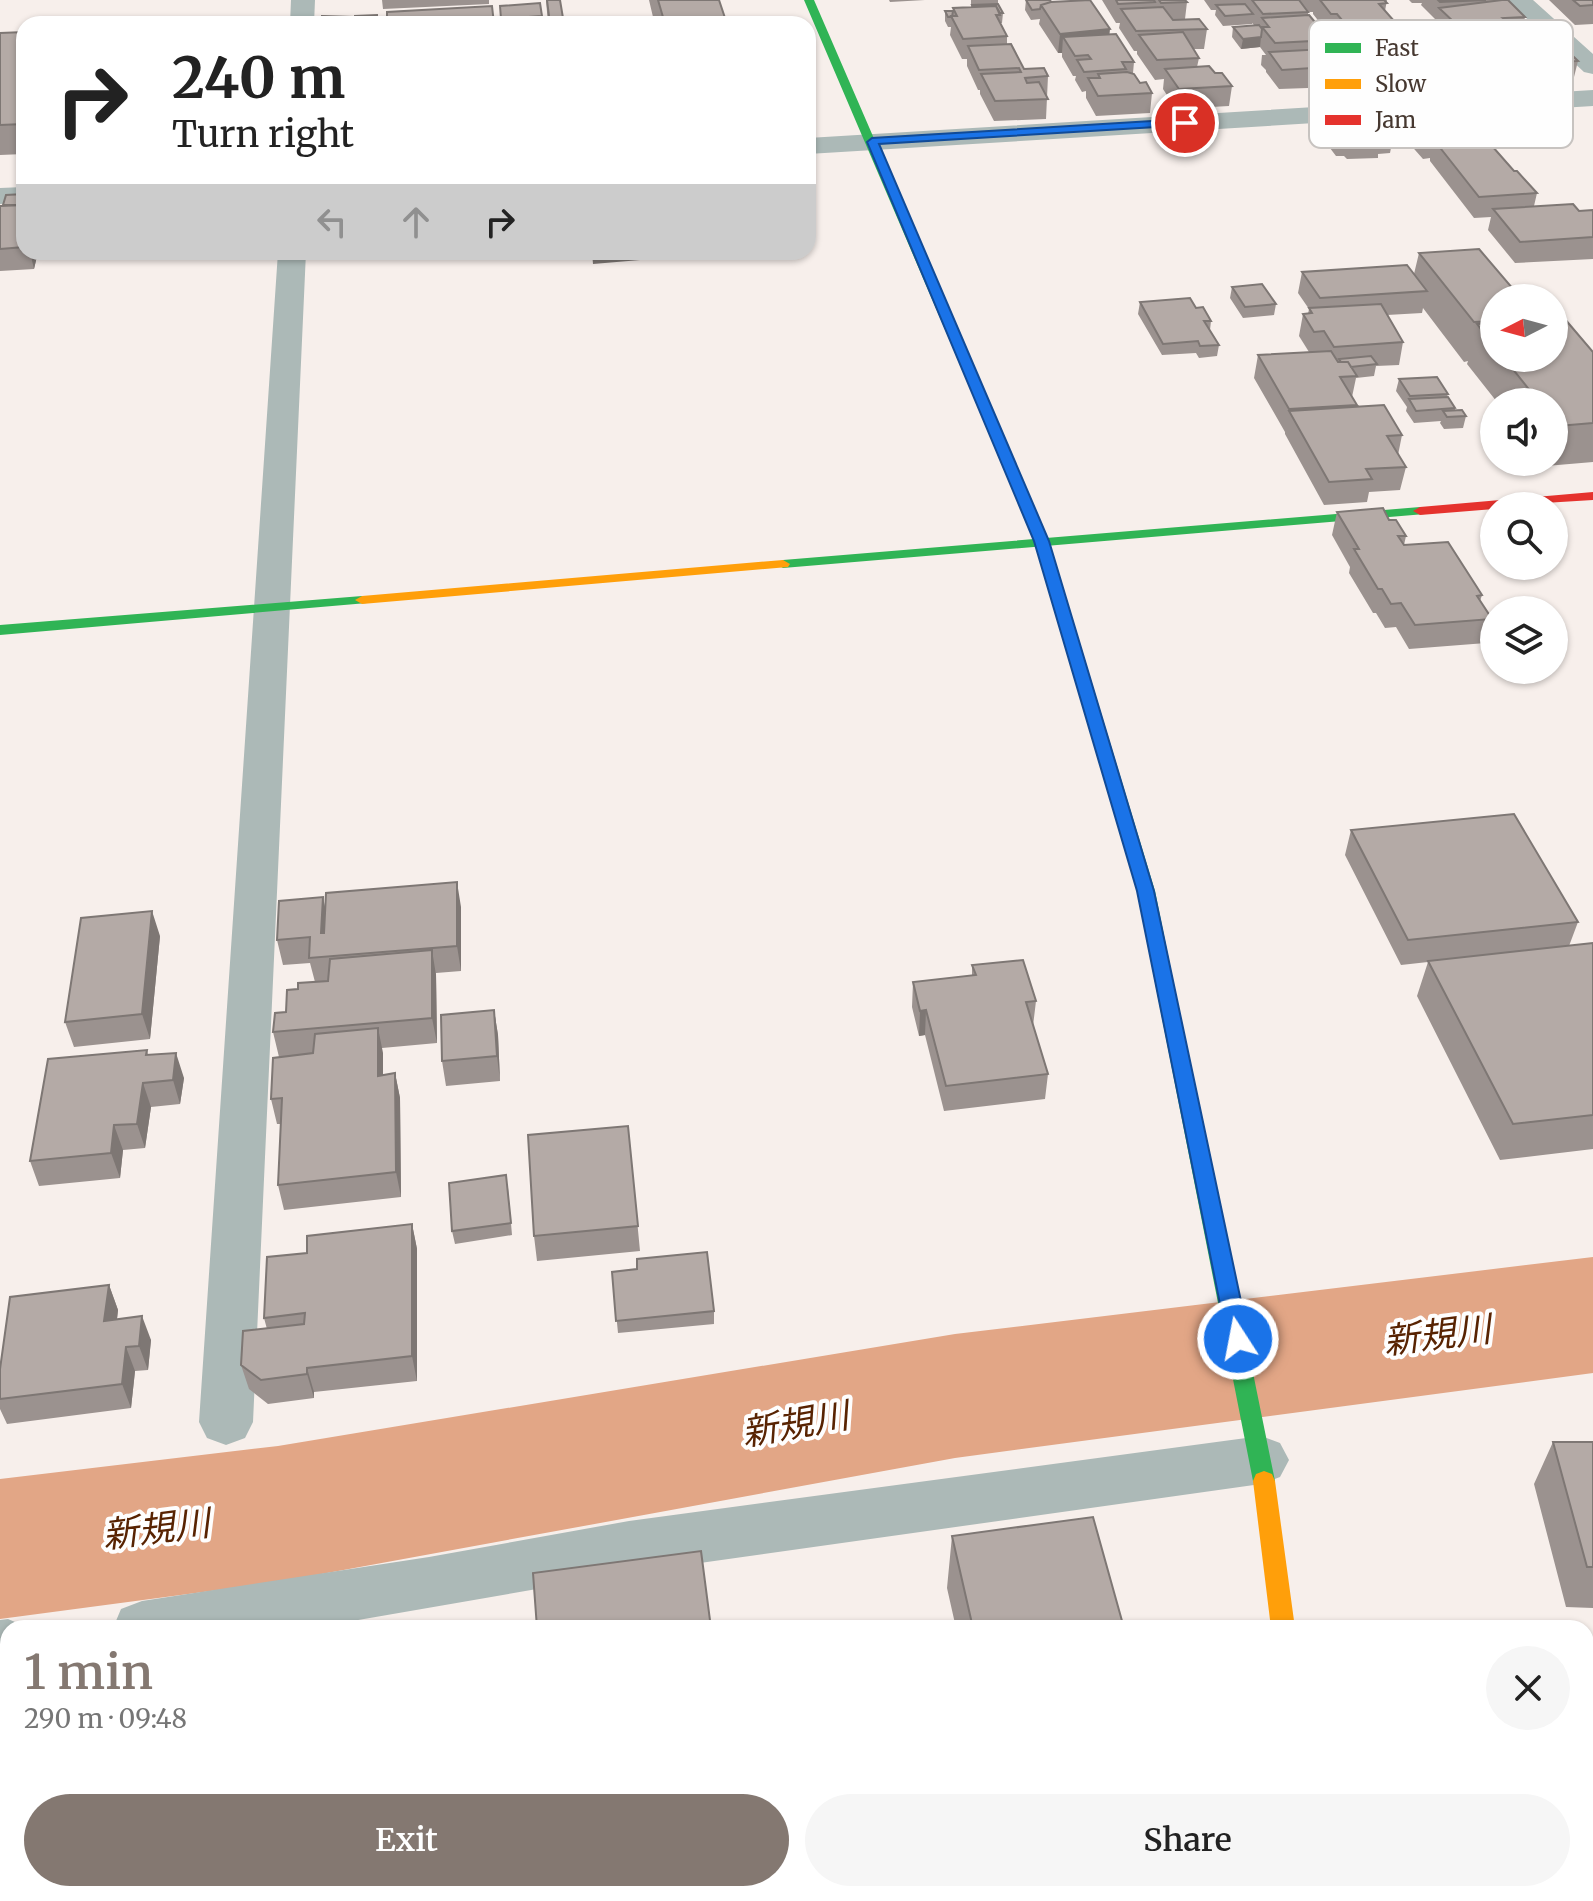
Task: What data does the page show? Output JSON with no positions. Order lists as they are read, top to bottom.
{
  "water": ["新規川"],
  "legend": ["Fast", "Slow", "Jam"],
  "north": "left",
  "page": {
    "turn": ["240 m", "Turn right"],
    "heading": ["1 min", "290 m · 09:48"],
    "buttons": ["Exit", "Share"]
  }
}
